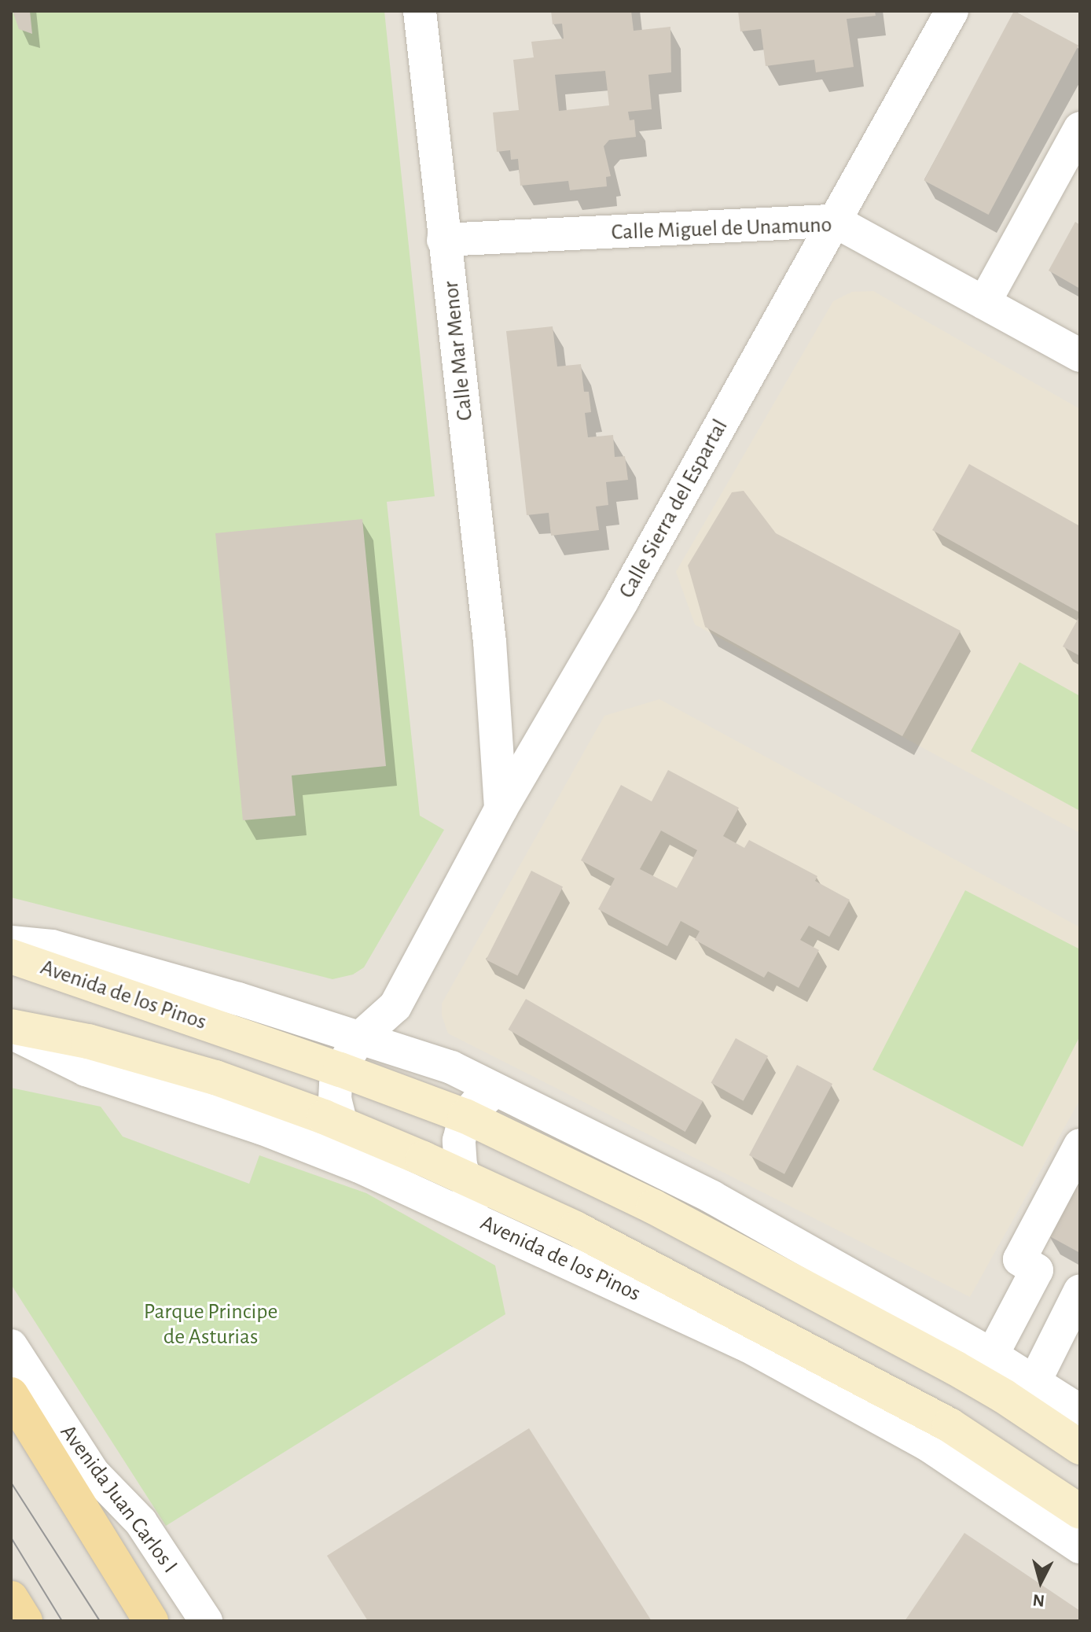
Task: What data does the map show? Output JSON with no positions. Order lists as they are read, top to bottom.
{
  "streets": {
    "main road": ["Avenida de los Pinos", "Avenida Juan Carlos I"],
    "street": ["Calle Miguel de Unamuno", "Calle Mar Menor", "Calle Sierra del Espartal"]
  },
  "crossings": [
    ["Calle Miguel de Unamuno", "Calle Mar Menor"],
    ["Calle Miguel de Unamuno", "Calle Sierra del Espartal"],
    ["Calle Mar Menor", "Calle Sierra del Espartal"],
    ["Calle Sierra del Espartal", "Avenida de los Pinos"]
  ],
  "parks": ["Parque Principe de Asturias"],
  "north": "bottom"
}
